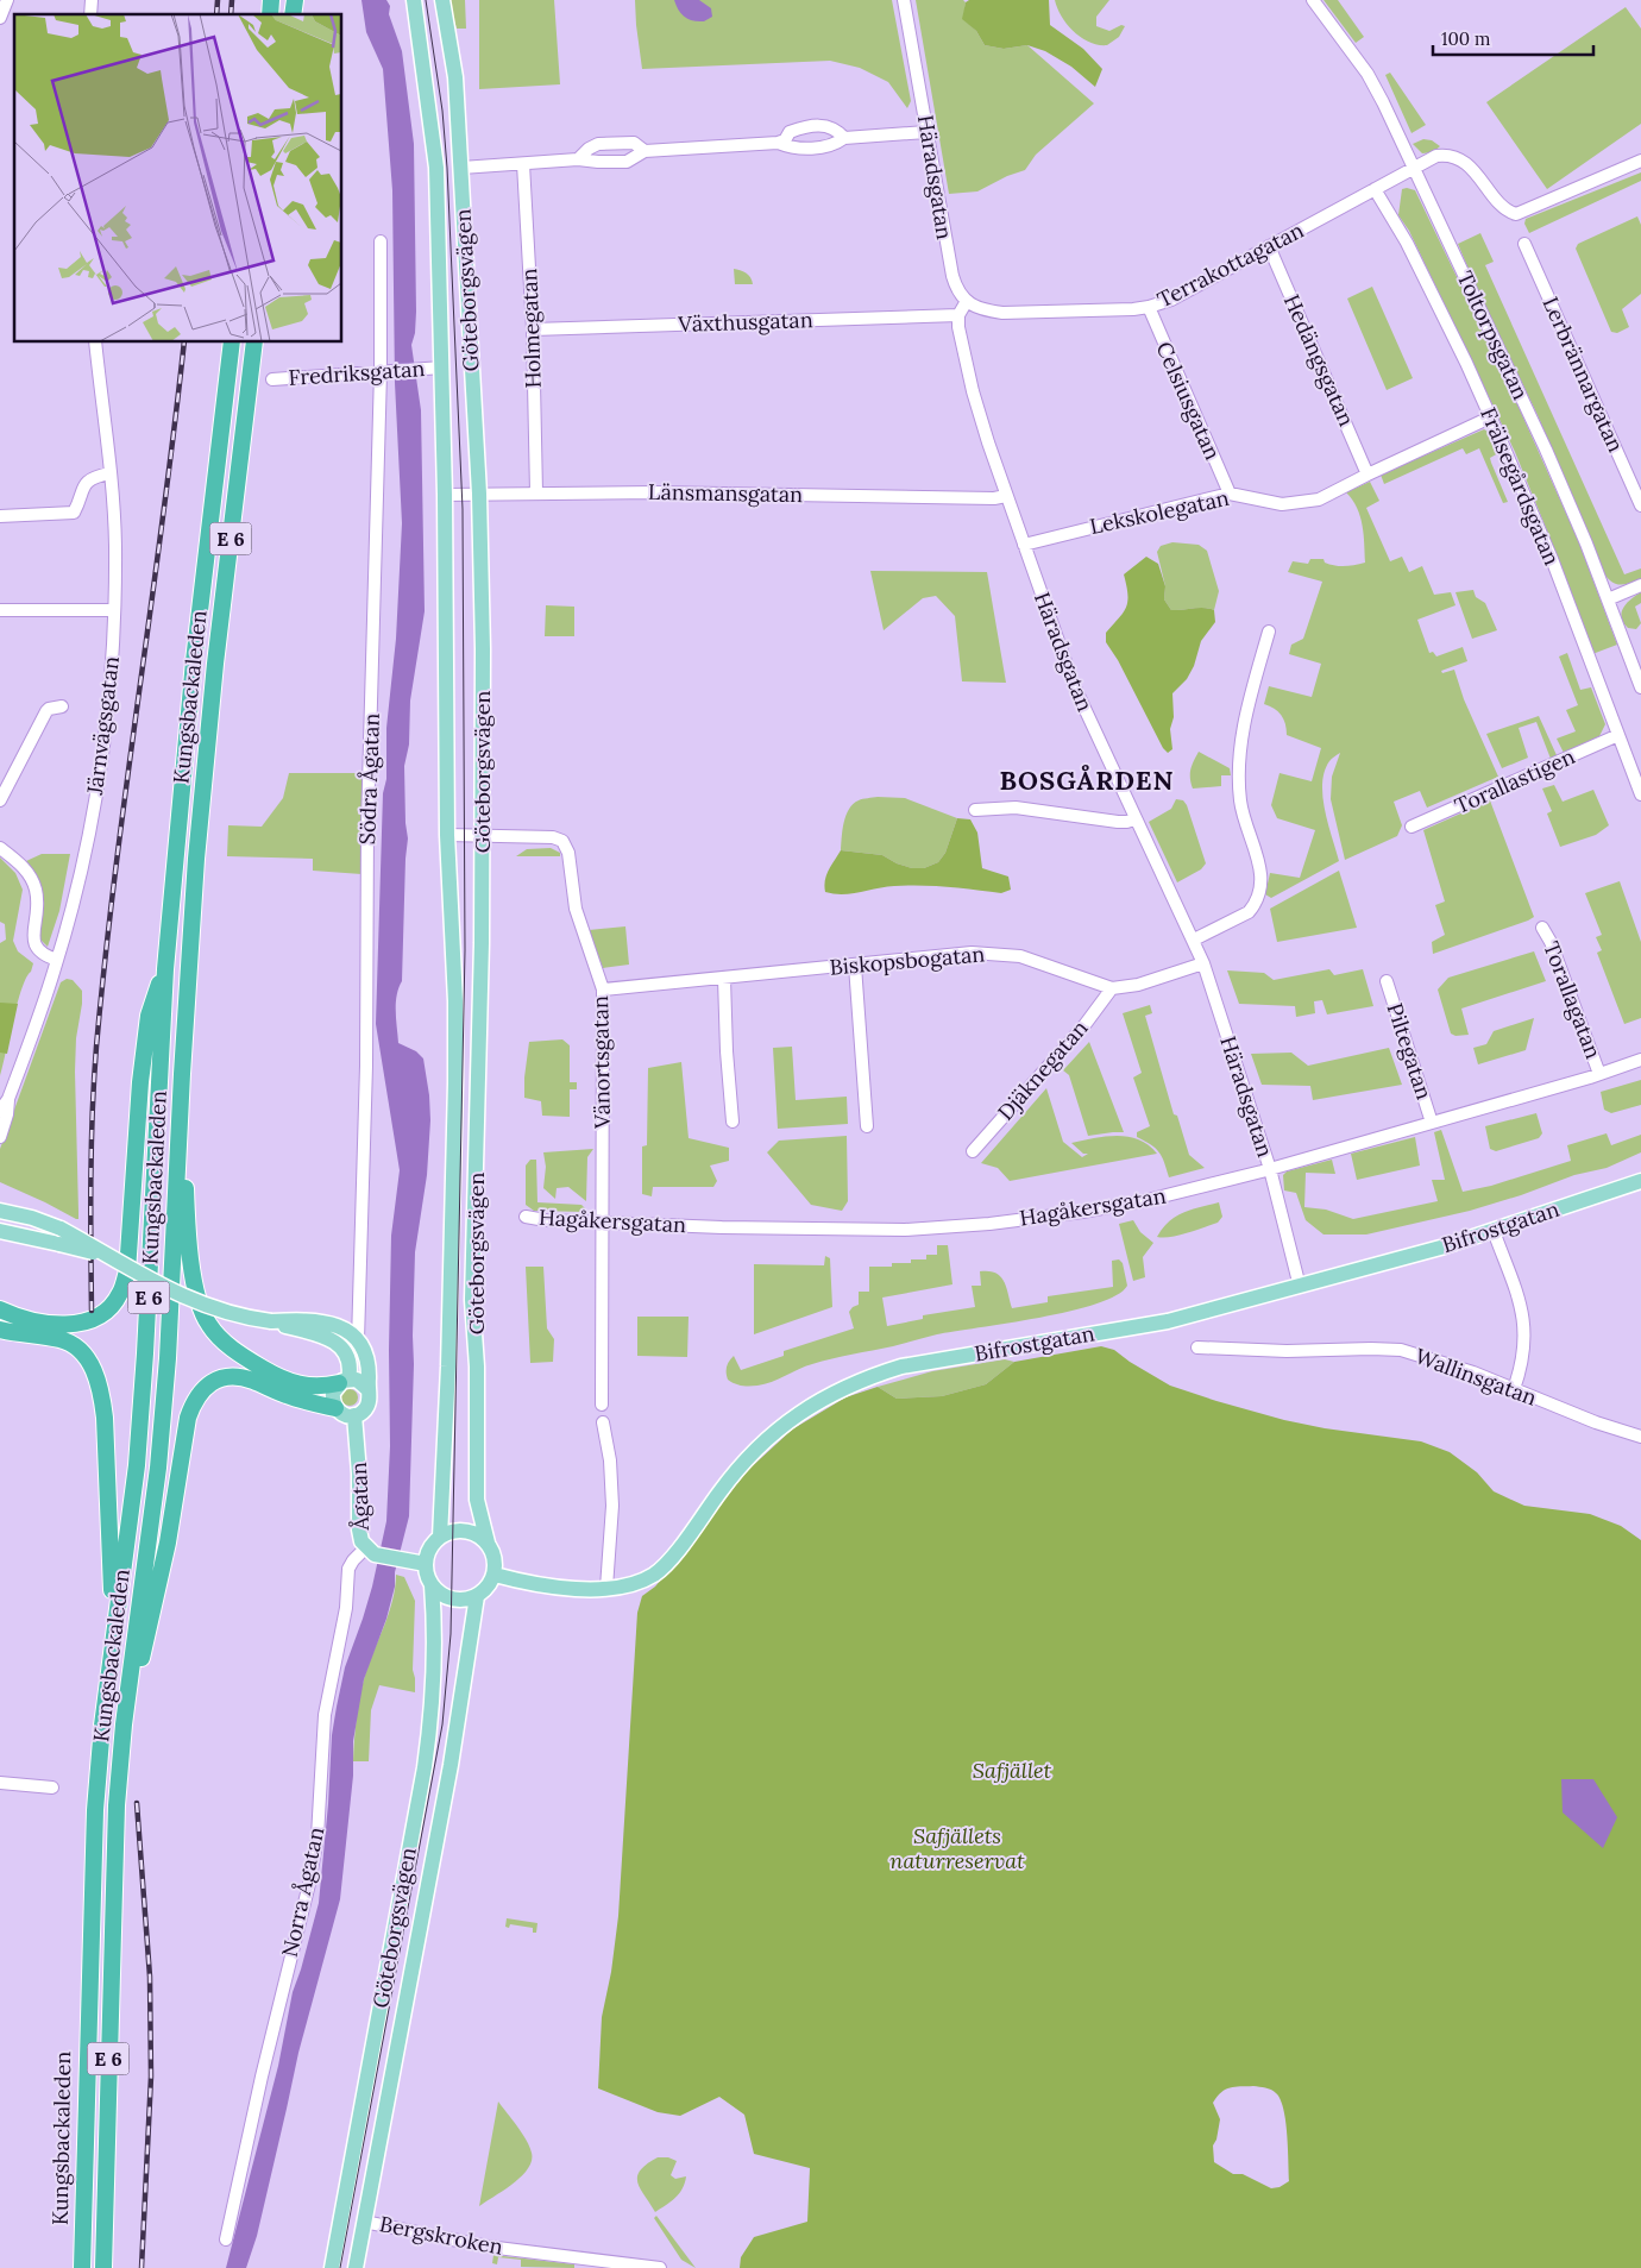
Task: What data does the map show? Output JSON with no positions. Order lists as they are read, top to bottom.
{
  "streets": {
    "highway": ["E 6", "Kungsbackaleden"],
    "main road": ["Göteborgsvägen", "Bifrostgatan", "Ågatan"],
    "street": [
      "Häradsgatan",
      "Terrakottagatan",
      "Växthusgatan",
      "Holmegatan",
      "Toltorpsgatan",
      "Hedängsgatan",
      "Fredriksgatan",
      "Lerbrännargatan",
      "Celsiusgatan",
      "Frälsegårdsgatan",
      "Länsmansgatan",
      "Lekskolegatan",
      "Järnvägsgatan",
      "Södra Ågatan",
      "Torallastigen",
      "Biskopsbogatan",
      "Torallagatan",
      "Piltegatan",
      "Vänortsgatan",
      "Djäknegatan",
      "Hagåkersgatan",
      "Wallinsgatan",
      "Norra Ågatan",
      "Bergskroken"
    ]
  },
  "crossings": [
    ["Häradsgatan", "Terrakottagatan"],
    ["Häradsgatan", "Växthusgatan"],
    ["Häradsgatan", "Länsmansgatan"],
    ["Häradsgatan", "Lekskolegatan"],
    ["Häradsgatan", "Biskopsbogatan"],
    ["Häradsgatan", "Hagåkersgatan"],
    ["Häradsgatan", "Bifrostgatan"],
    ["Terrakottagatan", "Toltorpsgatan"],
    ["Terrakottagatan", "Hedängsgatan"],
    ["Terrakottagatan", "Celsiusgatan"],
    ["Terrakottagatan", "Frälsegårdsgatan"],
    ["Göteborgsvägen", "Fredriksgatan"],
    ["Göteborgsvägen", "Länsmansgatan"],
    ["Göteborgsvägen", "Vänortsgatan"],
    ["Göteborgsvägen", "Bifrostgatan"],
    ["Göteborgsvägen", "Ågatan"],
    ["Göteborgsvägen", "Bergskroken"],
    ["Växthusgatan", "Holmegatan"],
    ["Holmegatan", "Länsmansgatan"],
    ["Hedängsgatan", "Lekskolegatan"],
    ["Fredriksgatan", "Södra Ågatan"],
    ["Celsiusgatan", "Lekskolegatan"],
    ["Frälsegårdsgatan", "Lekskolegatan"],
    ["Frälsegårdsgatan", "Torallastigen"],
    ["Biskopsbogatan", "Vänortsgatan"],
    ["Biskopsbogatan", "Djäknegatan"],
    ["Torallagatan", "Hagåkersgatan"],
    ["Piltegatan", "Hagåkersgatan"],
    ["Vänortsgatan", "Hagåkersgatan"],
    ["Bifrostgatan", "Ågatan"],
    ["Ågatan", "Norra Ågatan"]
  ],
  "districts": ["BOSGÅRDEN"],
  "parks": ["Safjället", "Safjällets naturreservat"],
  "scale_bar": "100 m"
}
